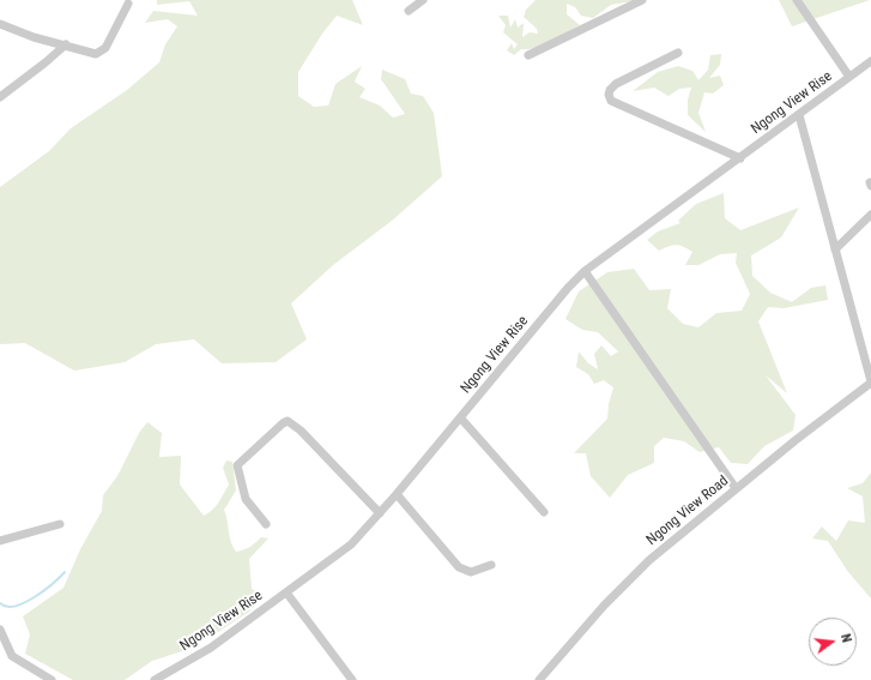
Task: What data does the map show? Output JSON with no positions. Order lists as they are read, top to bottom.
{
  "streets": {
    "street": ["Ngong View Rise", "Ngong View Road"]
  },
  "north": "right"
}
